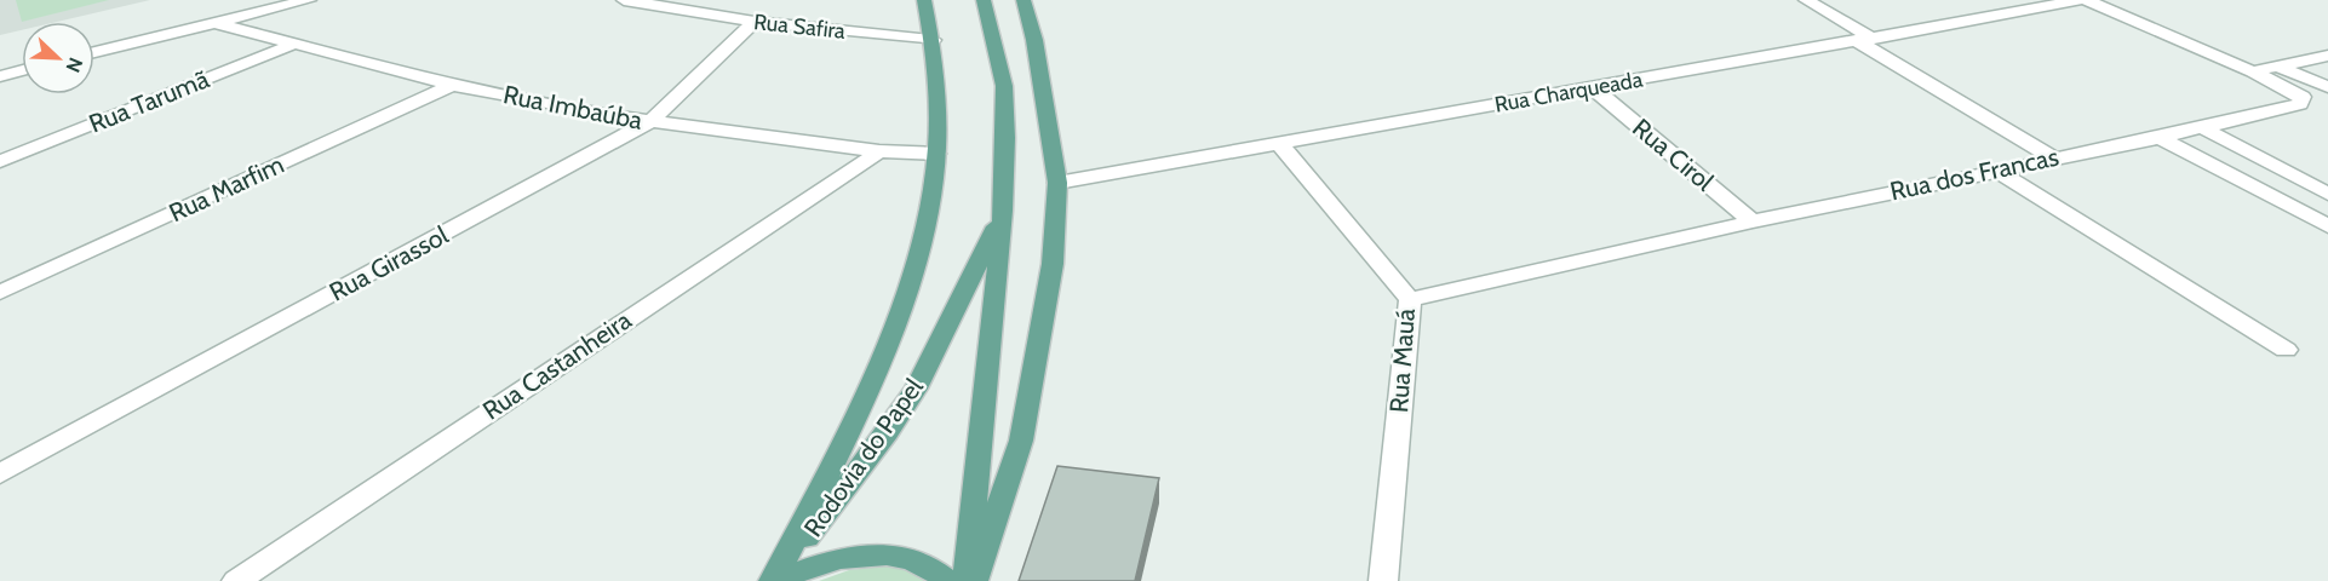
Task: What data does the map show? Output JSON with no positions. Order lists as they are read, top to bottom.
{
  "streets": {
    "main road": ["Rodovia do Papel"],
    "street": [
      "Rua Safira",
      "Rua Charqueada",
      "Rua Tarumã",
      "Rua Imbaúba",
      "Rua Cirol",
      "Rua dos Francas",
      "Rua Marfim",
      "Rua Girassol",
      "Rua Mauá",
      "Rua Castanheira"
    ]
  },
  "crossings": [
    ["Rua Safira", "Rua Girassol"],
    ["Rua Charqueada", "Rua Cirol"],
    ["Rua Charqueada", "Rua dos Francas"],
    ["Rua Charqueada", "Rua Mauá"],
    ["Rua Tarumã", "Rua Imbaúba"],
    ["Rua Imbaúba", "Rua Marfim"],
    ["Rua Imbaúba", "Rua Girassol"],
    ["Rua Imbaúba", "Rua Castanheira"],
    ["Rua Cirol", "Rua dos Francas"],
    ["Rua dos Francas", "Rua Mauá"]
  ],
  "north": "bottom right"
}
